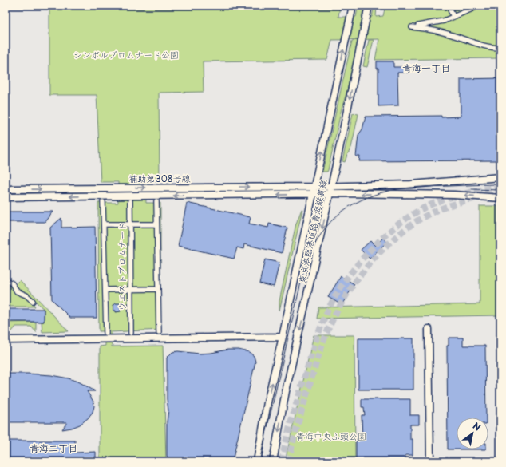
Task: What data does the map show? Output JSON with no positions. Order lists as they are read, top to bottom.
{
  "streets": {
    "street": ["補助第308号線", "東京港臨港道路青海縦貫線", "ウエストプロムナード"]
  },
  "crossings": [
    ["補助第308号線", "東京港臨港道路青海縦貫線"]
  ],
  "districts": ["青海一丁目", "青海二丁目"],
  "parks": ["シンボルプロムナード公園", "青海中央ふ頭公園"],
  "north": "top right"
}
